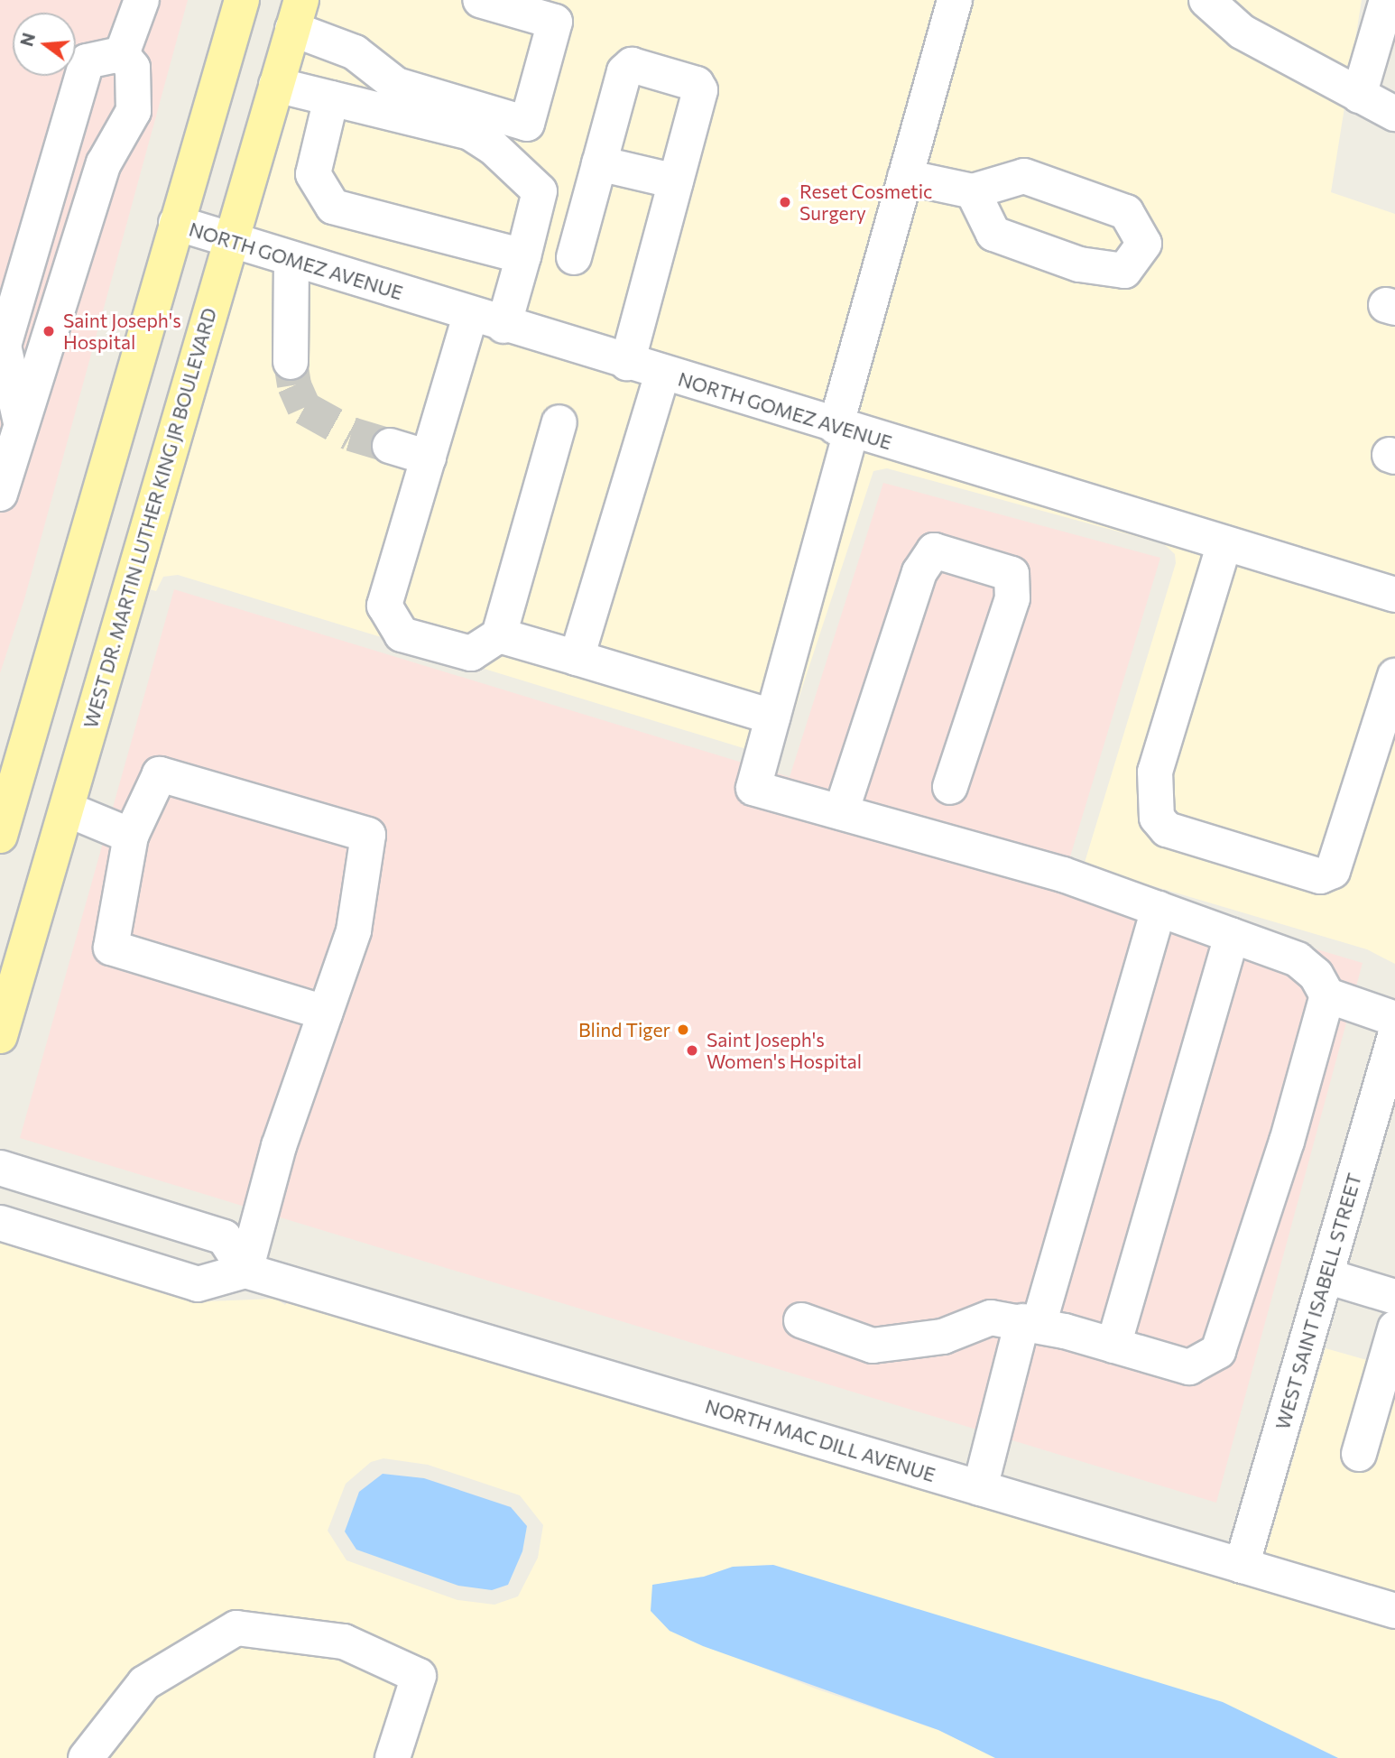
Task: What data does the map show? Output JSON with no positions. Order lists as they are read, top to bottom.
{
  "streets": {
    "main road": ["WEST DR. MARTIN LUTHER KING JR BOULEVARD"],
    "street": ["NORTH GOMEZ AVENUE", "WEST SAINT ISABELL STREET", "NORTH MAC DILL AVENUE"]
  },
  "crossings": [
    ["NORTH GOMEZ AVENUE", "WEST DR. MARTIN LUTHER KING JR BOULEVARD"],
    ["WEST SAINT ISABELL STREET", "NORTH MAC DILL AVENUE"]
  ],
  "places": [
    "Reset Cosmetic Surgery",
    "Saint Joseph's Hospital",
    "Blind Tiger",
    "Saint Joseph's Women's Hospital"
  ],
  "north": "left"
}
